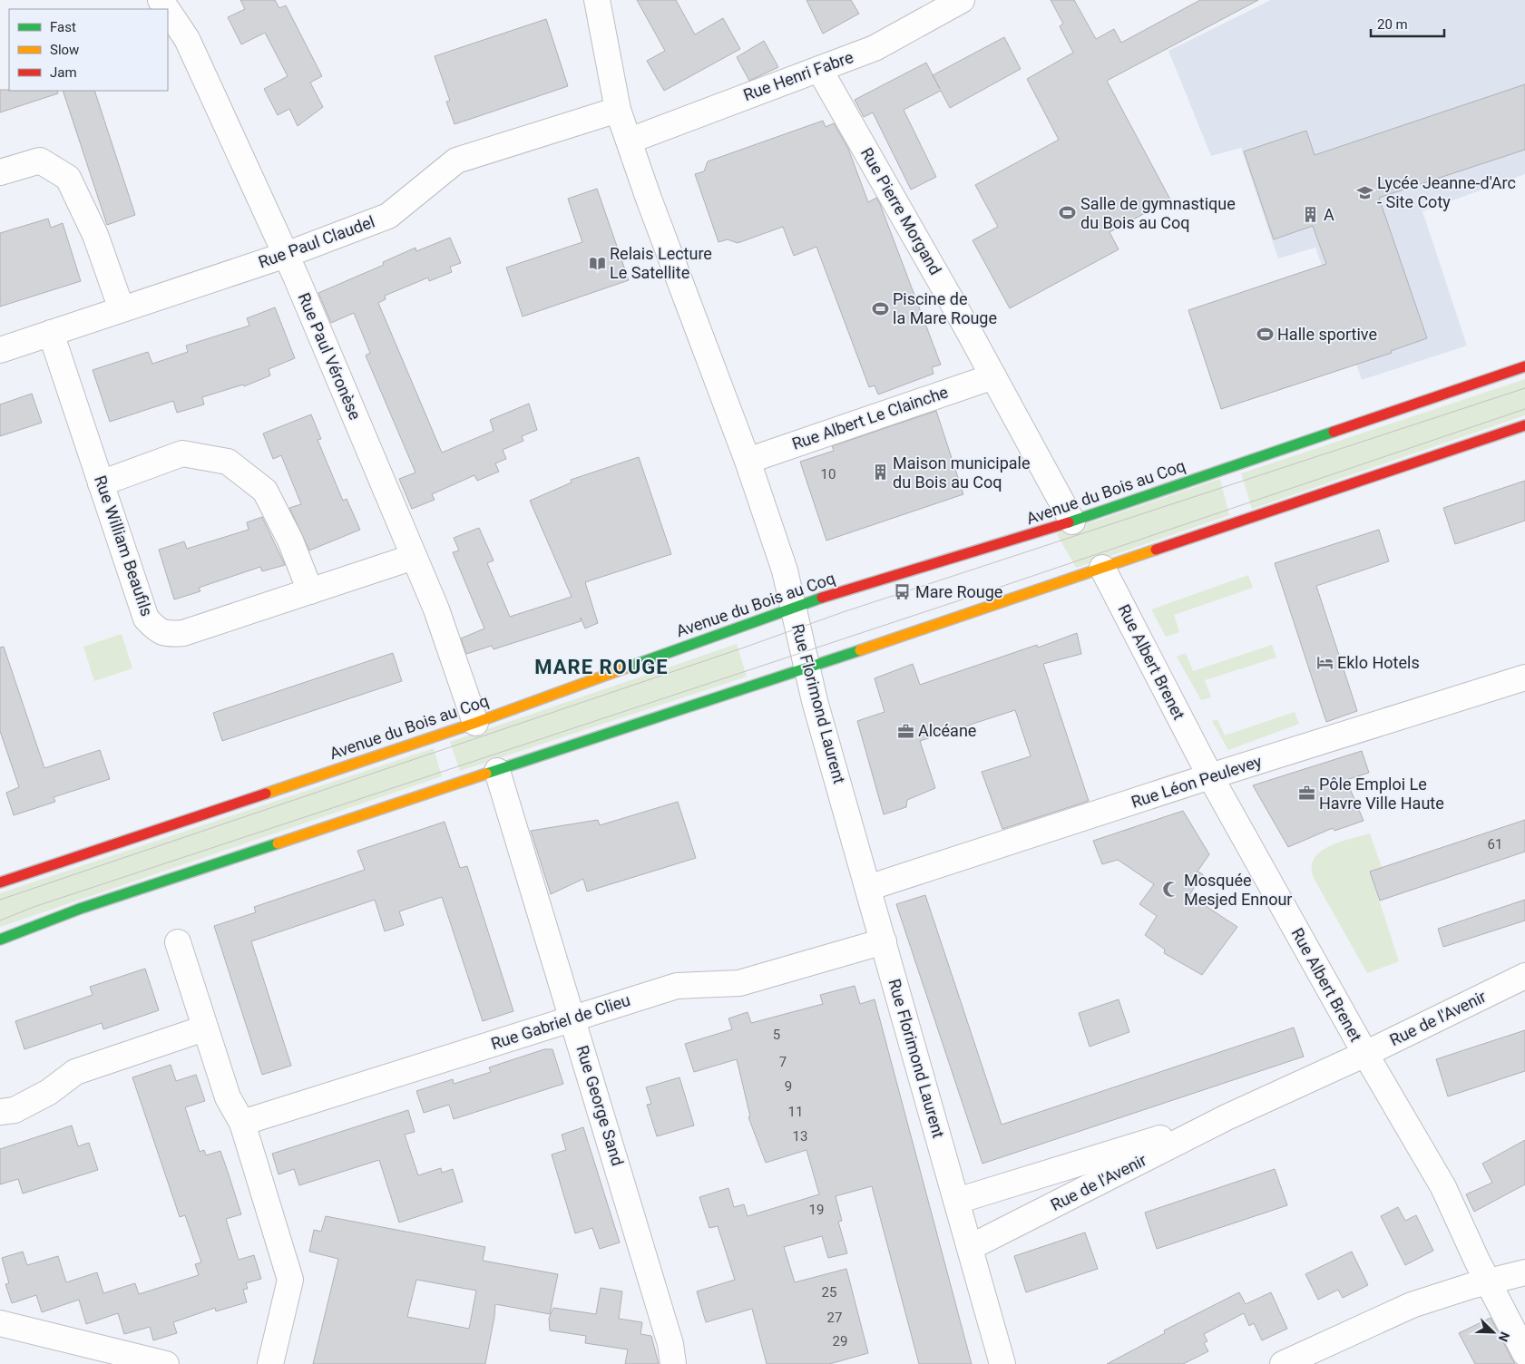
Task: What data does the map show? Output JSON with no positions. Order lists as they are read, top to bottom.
{
  "streets": {
    "main road": ["Avenue du Bois au Coq"],
    "street": [
      "Rue Henri Fabre",
      "Rue Pierre Morgand",
      "Rue Paul Claudel",
      "Rue Paul Véronèse",
      "Rue Albert Le Clainche",
      "Rue William Beaufils",
      "Rue Albert Brenet",
      "Rue Florimond Laurent",
      "Rue Léon Peulevey",
      "Rue de l'Avenir",
      "Rue Gabriel de Clieu",
      "Rue George Sand"
    ]
  },
  "crossings": [
    ["Rue Henri Fabre", "Rue Pierre Morgand"],
    ["Rue Henri Fabre", "Rue Florimond Laurent"],
    ["Rue Pierre Morgand", "Rue Albert Le Clainche"],
    ["Rue Pierre Morgand", "Avenue du Bois au Coq"],
    ["Rue Paul Claudel", "Rue Paul Véronèse"],
    ["Rue Paul Claudel", "Rue William Beaufils"],
    ["Rue Paul Claudel", "Rue Florimond Laurent"],
    ["Rue Paul Véronèse", "Avenue du Bois au Coq"],
    ["Rue Paul Véronèse", "Rue William Beaufils"],
    ["Rue Albert Le Clainche", "Rue Florimond Laurent"],
    ["Avenue du Bois au Coq", "Rue Florimond Laurent"],
    ["Rue Albert Brenet", "Rue Léon Peulevey"],
    ["Rue Albert Brenet", "Rue de l'Avenir"],
    ["Rue Florimond Laurent", "Rue Léon Peulevey"],
    ["Rue Florimond Laurent", "Rue de l'Avenir"],
    ["Rue Florimond Laurent", "Rue Gabriel de Clieu"],
    ["Rue Gabriel de Clieu", "Rue George Sand"]
  ],
  "districts": ["MARE ROUGE"],
  "places": {
    "school or university": ["Lycée Jeanne-d'Arc - Site Coty"],
    "sports": ["Salle de gymnastique du Bois au Coq", "Piscine de la Mare Rouge", "Halle sportive"],
    "building": ["A", "Maison municipale du Bois au Coq"],
    "library": ["Relais Lecture Le Satellite"],
    "bus stop": ["Mare Rouge"],
    "hotel": ["Eklo Hotels"],
    "office": ["Alcéane", "Pôle Emploi Le Havre Ville Haute"],
    "mosque": ["Mosquée Mesjed Ennour"]
  },
  "house_numbers": [
    "10",
    "61",
    "5",
    "7",
    "9",
    "11",
    "13",
    "19",
    "25",
    "27",
    "29"
  ],
  "legend": ["Fast", "Slow", "Jam"],
  "scale_bar": "20 m",
  "north": "bottom right"
}
